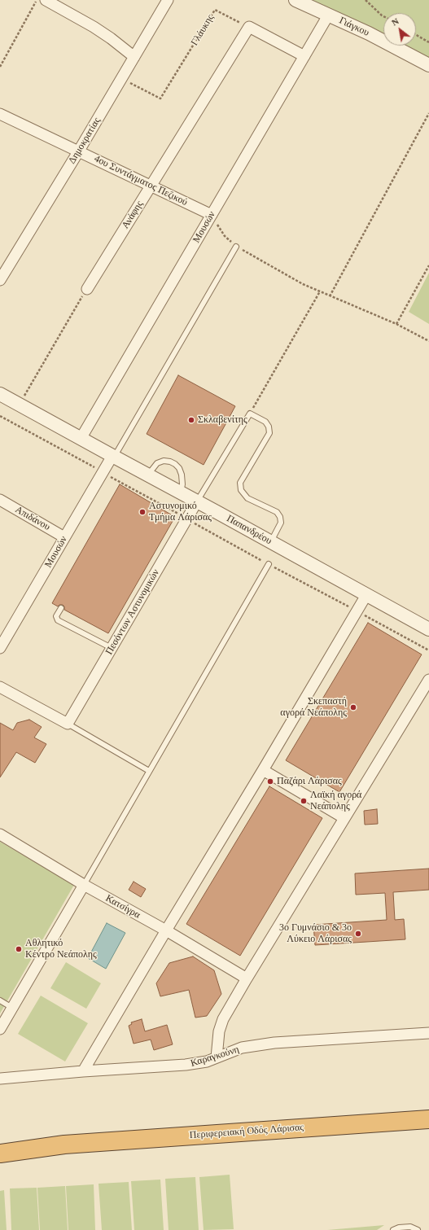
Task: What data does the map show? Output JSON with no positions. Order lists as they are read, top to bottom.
{
  "streets": {
    "highway": ["Περιφερειακή Οδός Λάρισας"],
    "street": [
      "Γιάγκου",
      "Δημοκρατίας",
      "4ου Συντάγματος Πεζικού",
      "Ανάφης",
      "Μουσών",
      "Απιδάνου",
      "Παπανδρέου",
      "Πεσόντων Αστυνομικών",
      "Κατσίγρα",
      "Καραγκούνη"
    ],
    "path": ["Γλάυκης"]
  },
  "crossings": [
    ["Γιάγκου", "Μουσών"],
    ["Γλάυκης", "Δημοκρατίας"],
    ["Γλάυκης", "Ανάφης"],
    ["Δημοκρατίας", "4ου Συντάγματος Πεζικού"],
    ["4ου Συντάγματος Πεζικού", "Ανάφης"],
    ["4ου Συντάγματος Πεζικού", "Μουσών"],
    ["Μουσών", "Απιδάνου"],
    ["Μουσών", "Παπανδρέου"],
    ["Παπανδρέου", "Πεσόντων Αστυνομικών"]
  ],
  "places": [
    "Σκλαβενίτης",
    "Αστυνομικό Τμήμα Λάρισας",
    "Σκεπαστή αγορά Νεάπολης",
    "Παζάρι Λάρισας",
    "Λαϊκή αγορά Νεάπολης",
    "3ο Γυμνάσιο & 3ο Λύκειο Λάρισας",
    "Αθλητικό Κέντρο Νεάπολης"
  ],
  "north": "top left"
}
